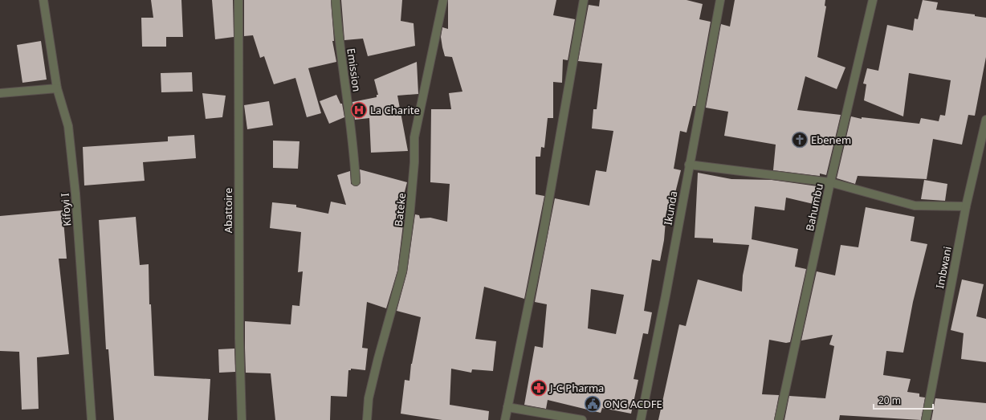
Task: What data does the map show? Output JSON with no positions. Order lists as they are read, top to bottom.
{
  "streets": {
    "street": [
      "Emission",
      "Bahumbu",
      "Ikunda",
      "Kifoyi I",
      "Bateke",
      "Abattoire",
      "Imbwani"
    ]
  },
  "places": {
    "hospital": ["La Charite"],
    "church": ["Ebenem"],
    "pharmacy": ["J-C Pharma"],
    "public building": ["ONG ACDFE"]
  },
  "scale_bar": "20 m"
}
